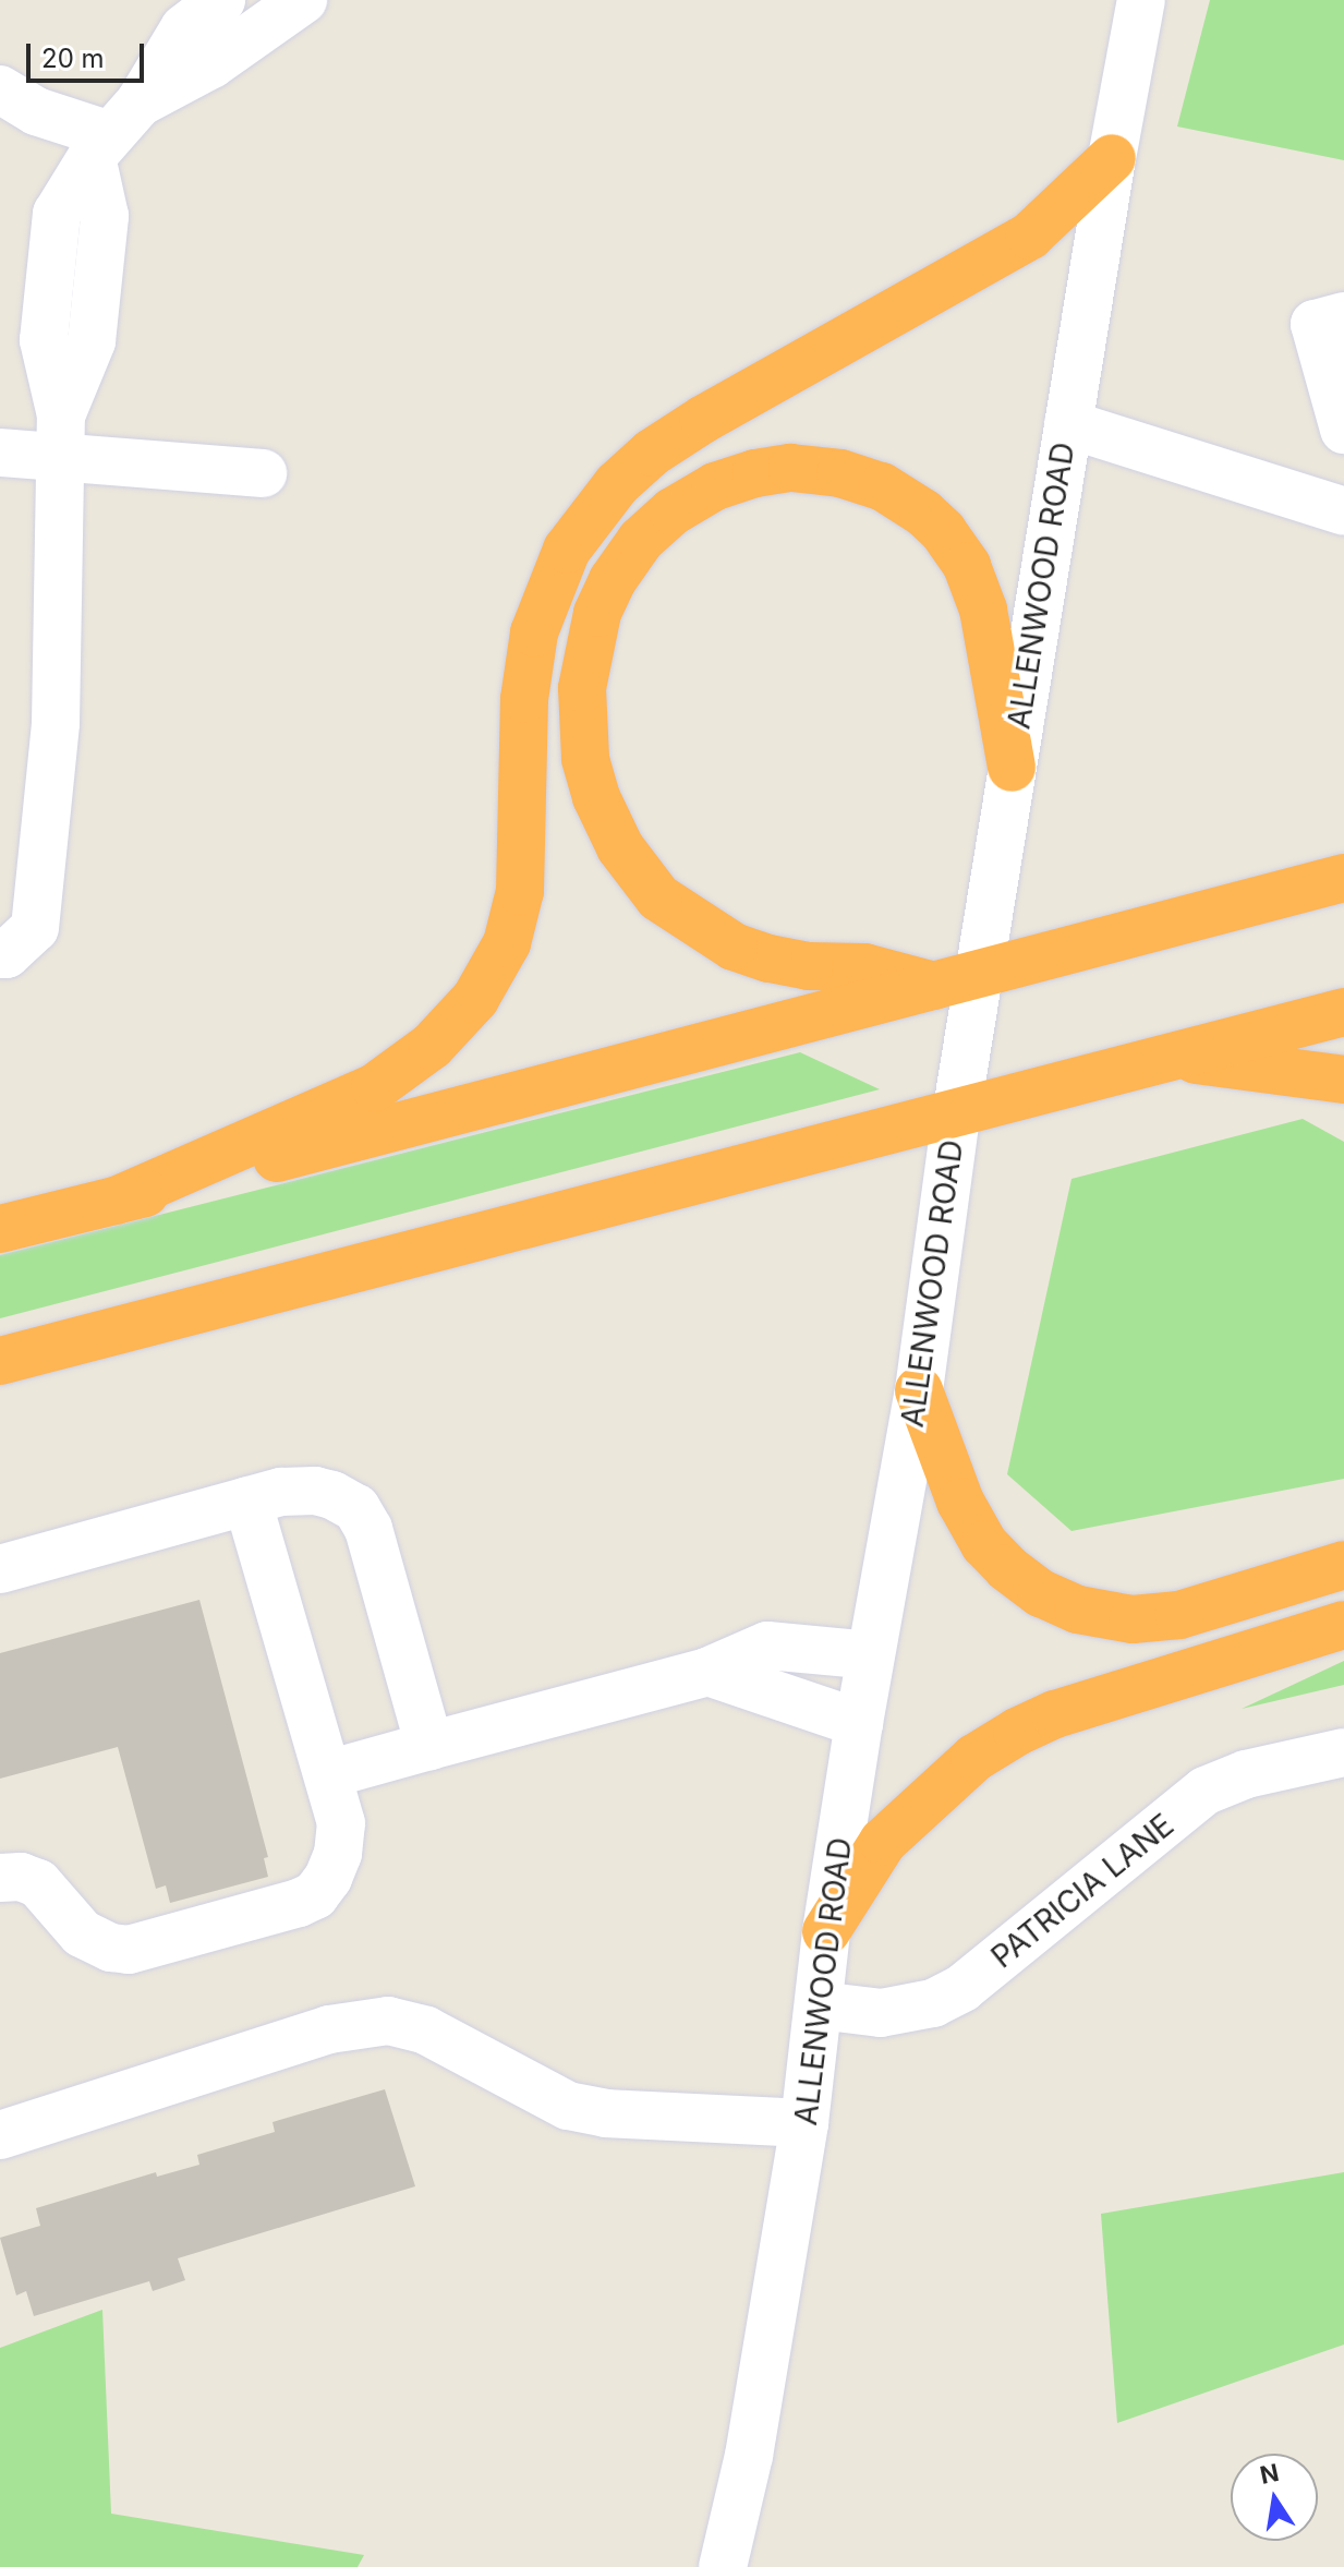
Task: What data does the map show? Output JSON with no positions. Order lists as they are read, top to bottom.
{
  "streets": {
    "street": ["ALLENWOOD ROAD", "PATRICIA LANE"]
  },
  "crossings": [
    ["ALLENWOOD ROAD", "PATRICIA LANE"]
  ],
  "scale_bar": "20 m",
  "north": "top"
}
